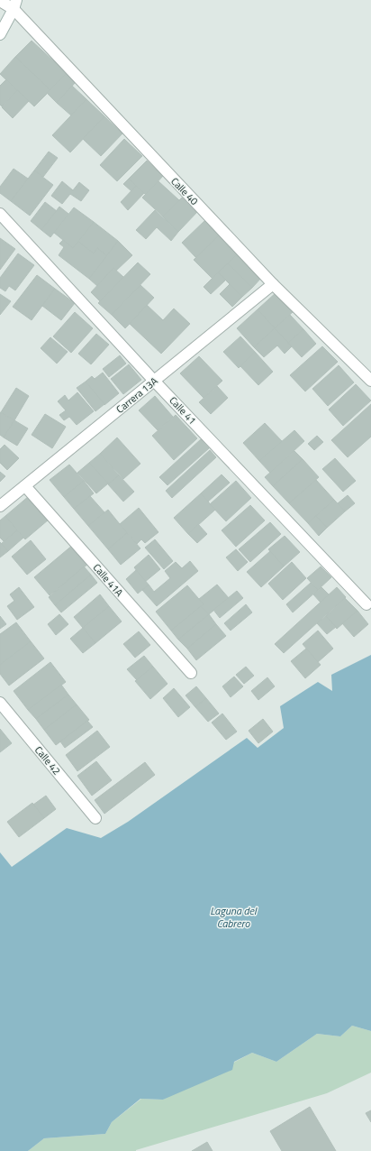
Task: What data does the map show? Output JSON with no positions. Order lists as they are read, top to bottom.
{
  "streets": {
    "street": [
      "Calle 40",
      "Carrera 13A",
      "Calle 41",
      "Calle 41A",
      "Calle 42"
    ]
  },
  "crossings": [
    ["Calle 40", "Carrera 13A"],
    ["Carrera 13A", "Calle 41"],
    ["Carrera 13A", "Calle 41A"]
  ],
  "water": ["Laguna del Cabrero"]
}
